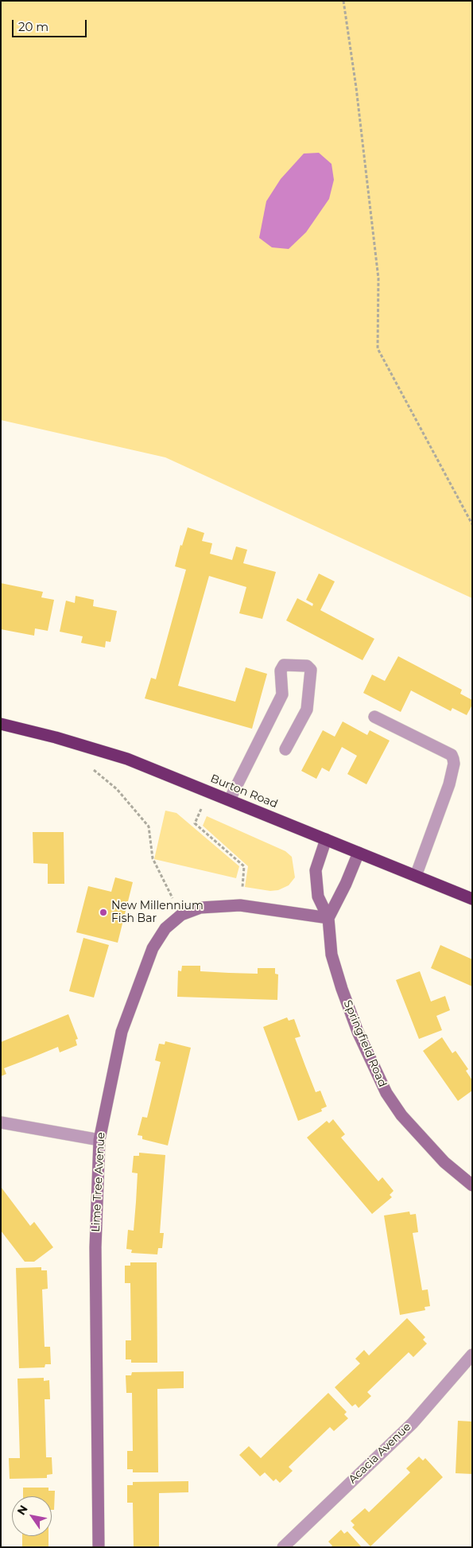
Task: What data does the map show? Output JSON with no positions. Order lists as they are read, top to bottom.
{
  "streets": {
    "highway": ["Burton Road"],
    "street": ["Springfield Road", "Lime Tree Avenue", "Acacia Avenue"]
  },
  "crossings": [
    ["Springfield Road", "Lime Tree Avenue"]
  ],
  "places": ["New Millennium Fish Bar"],
  "scale_bar": "20 m",
  "north": "top left"
}
